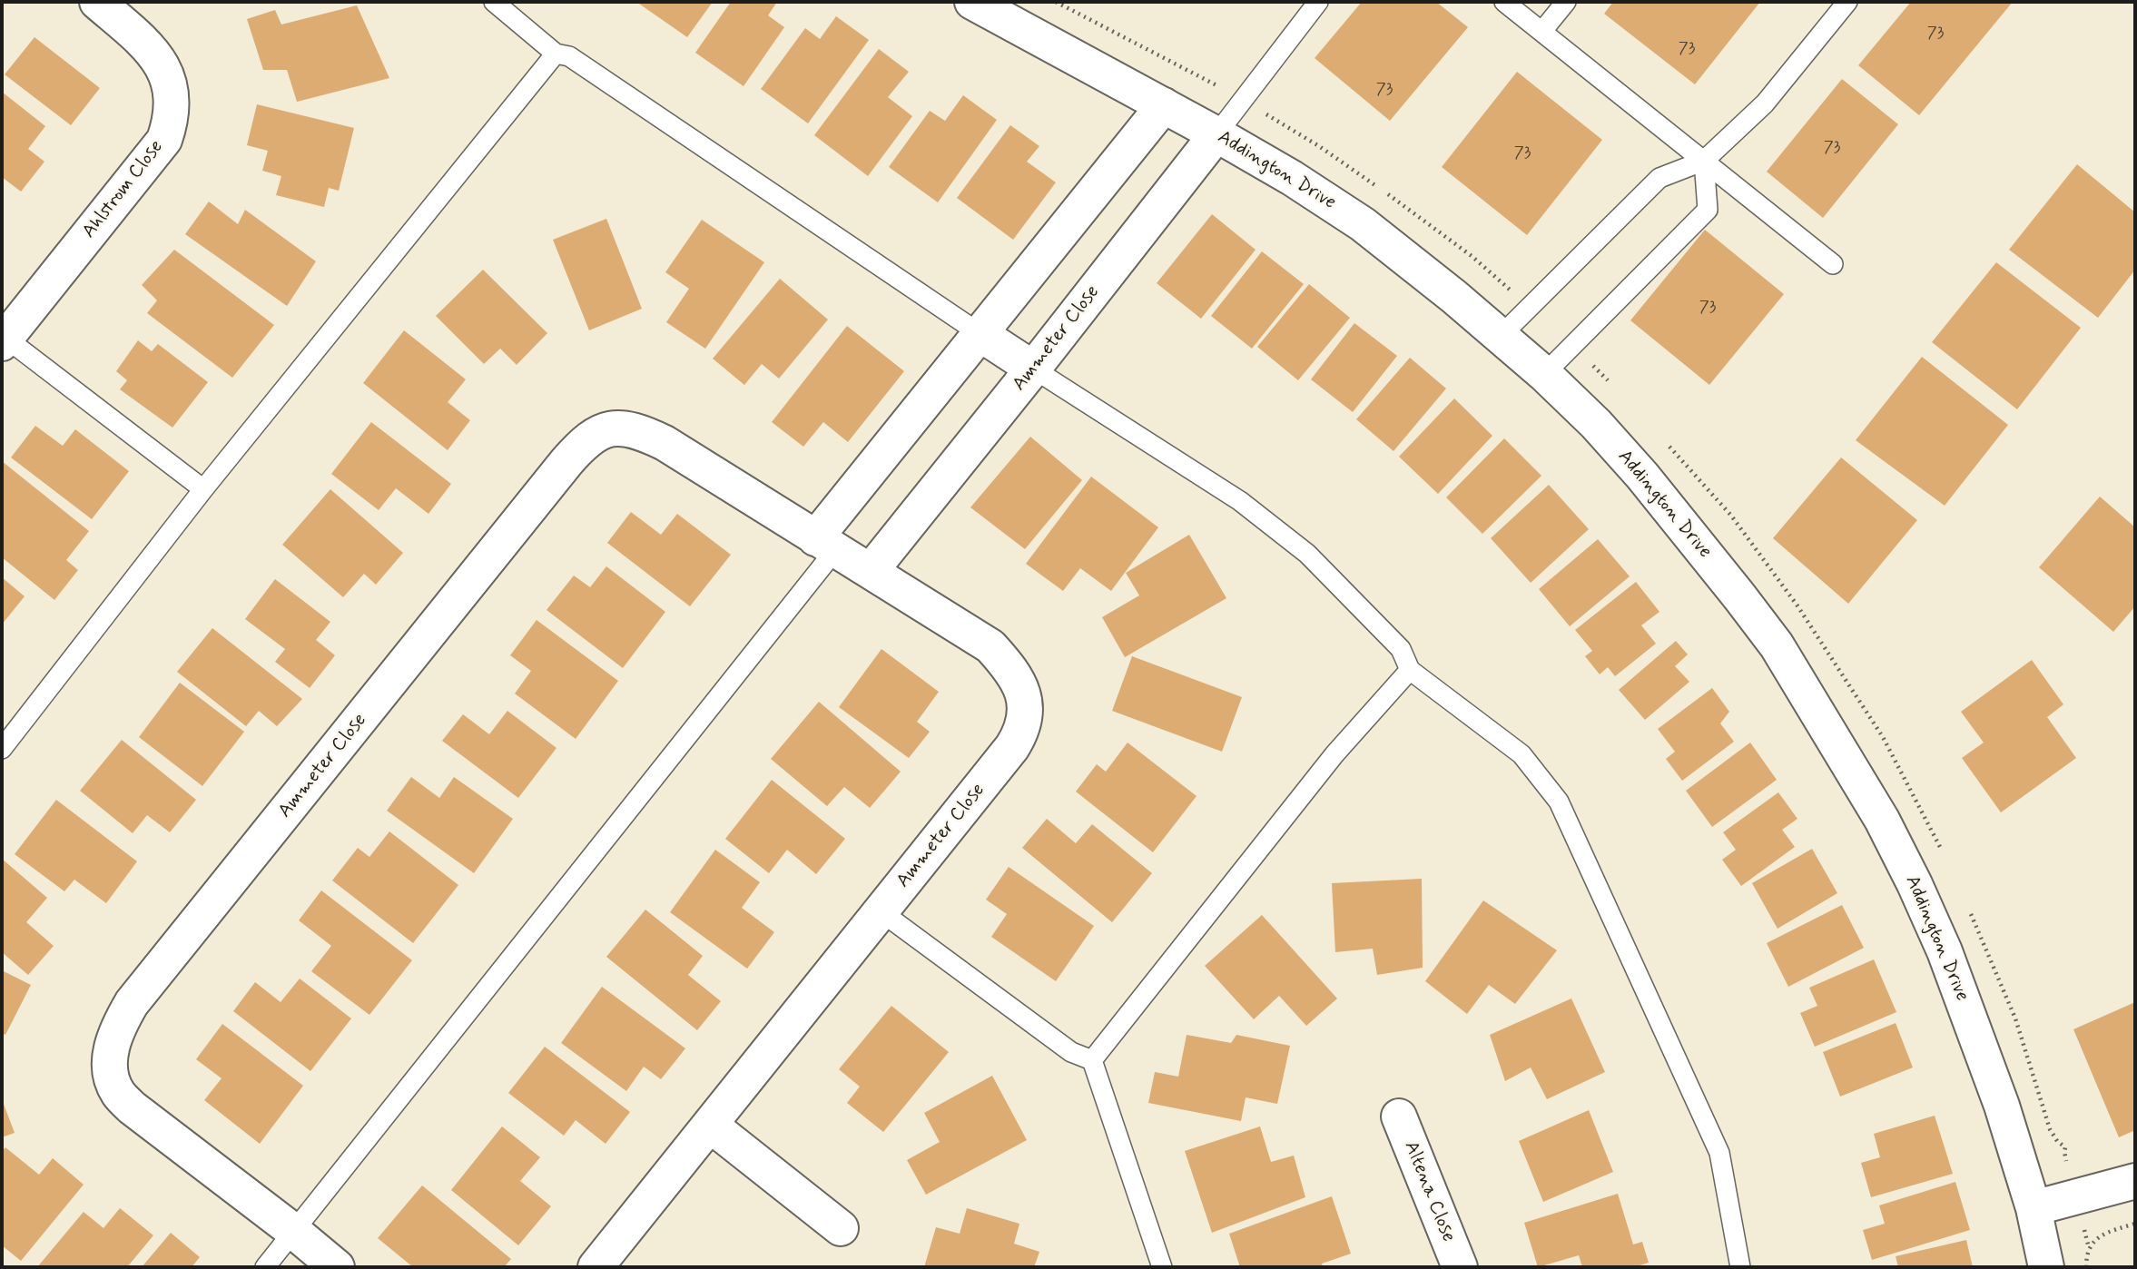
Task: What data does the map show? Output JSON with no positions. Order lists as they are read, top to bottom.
{
  "streets": {
    "street": [
      "Addington Drive",
      "Ahlstrom Close",
      "Ammeter Close",
      "Altena Close"
    ]
  },
  "crossings": [
    ["Addington Drive", "Ammeter Close"]
  ],
  "house_numbers": [
    "73",
    "73",
    "73",
    "73",
    "73",
    "73"
  ]
}
